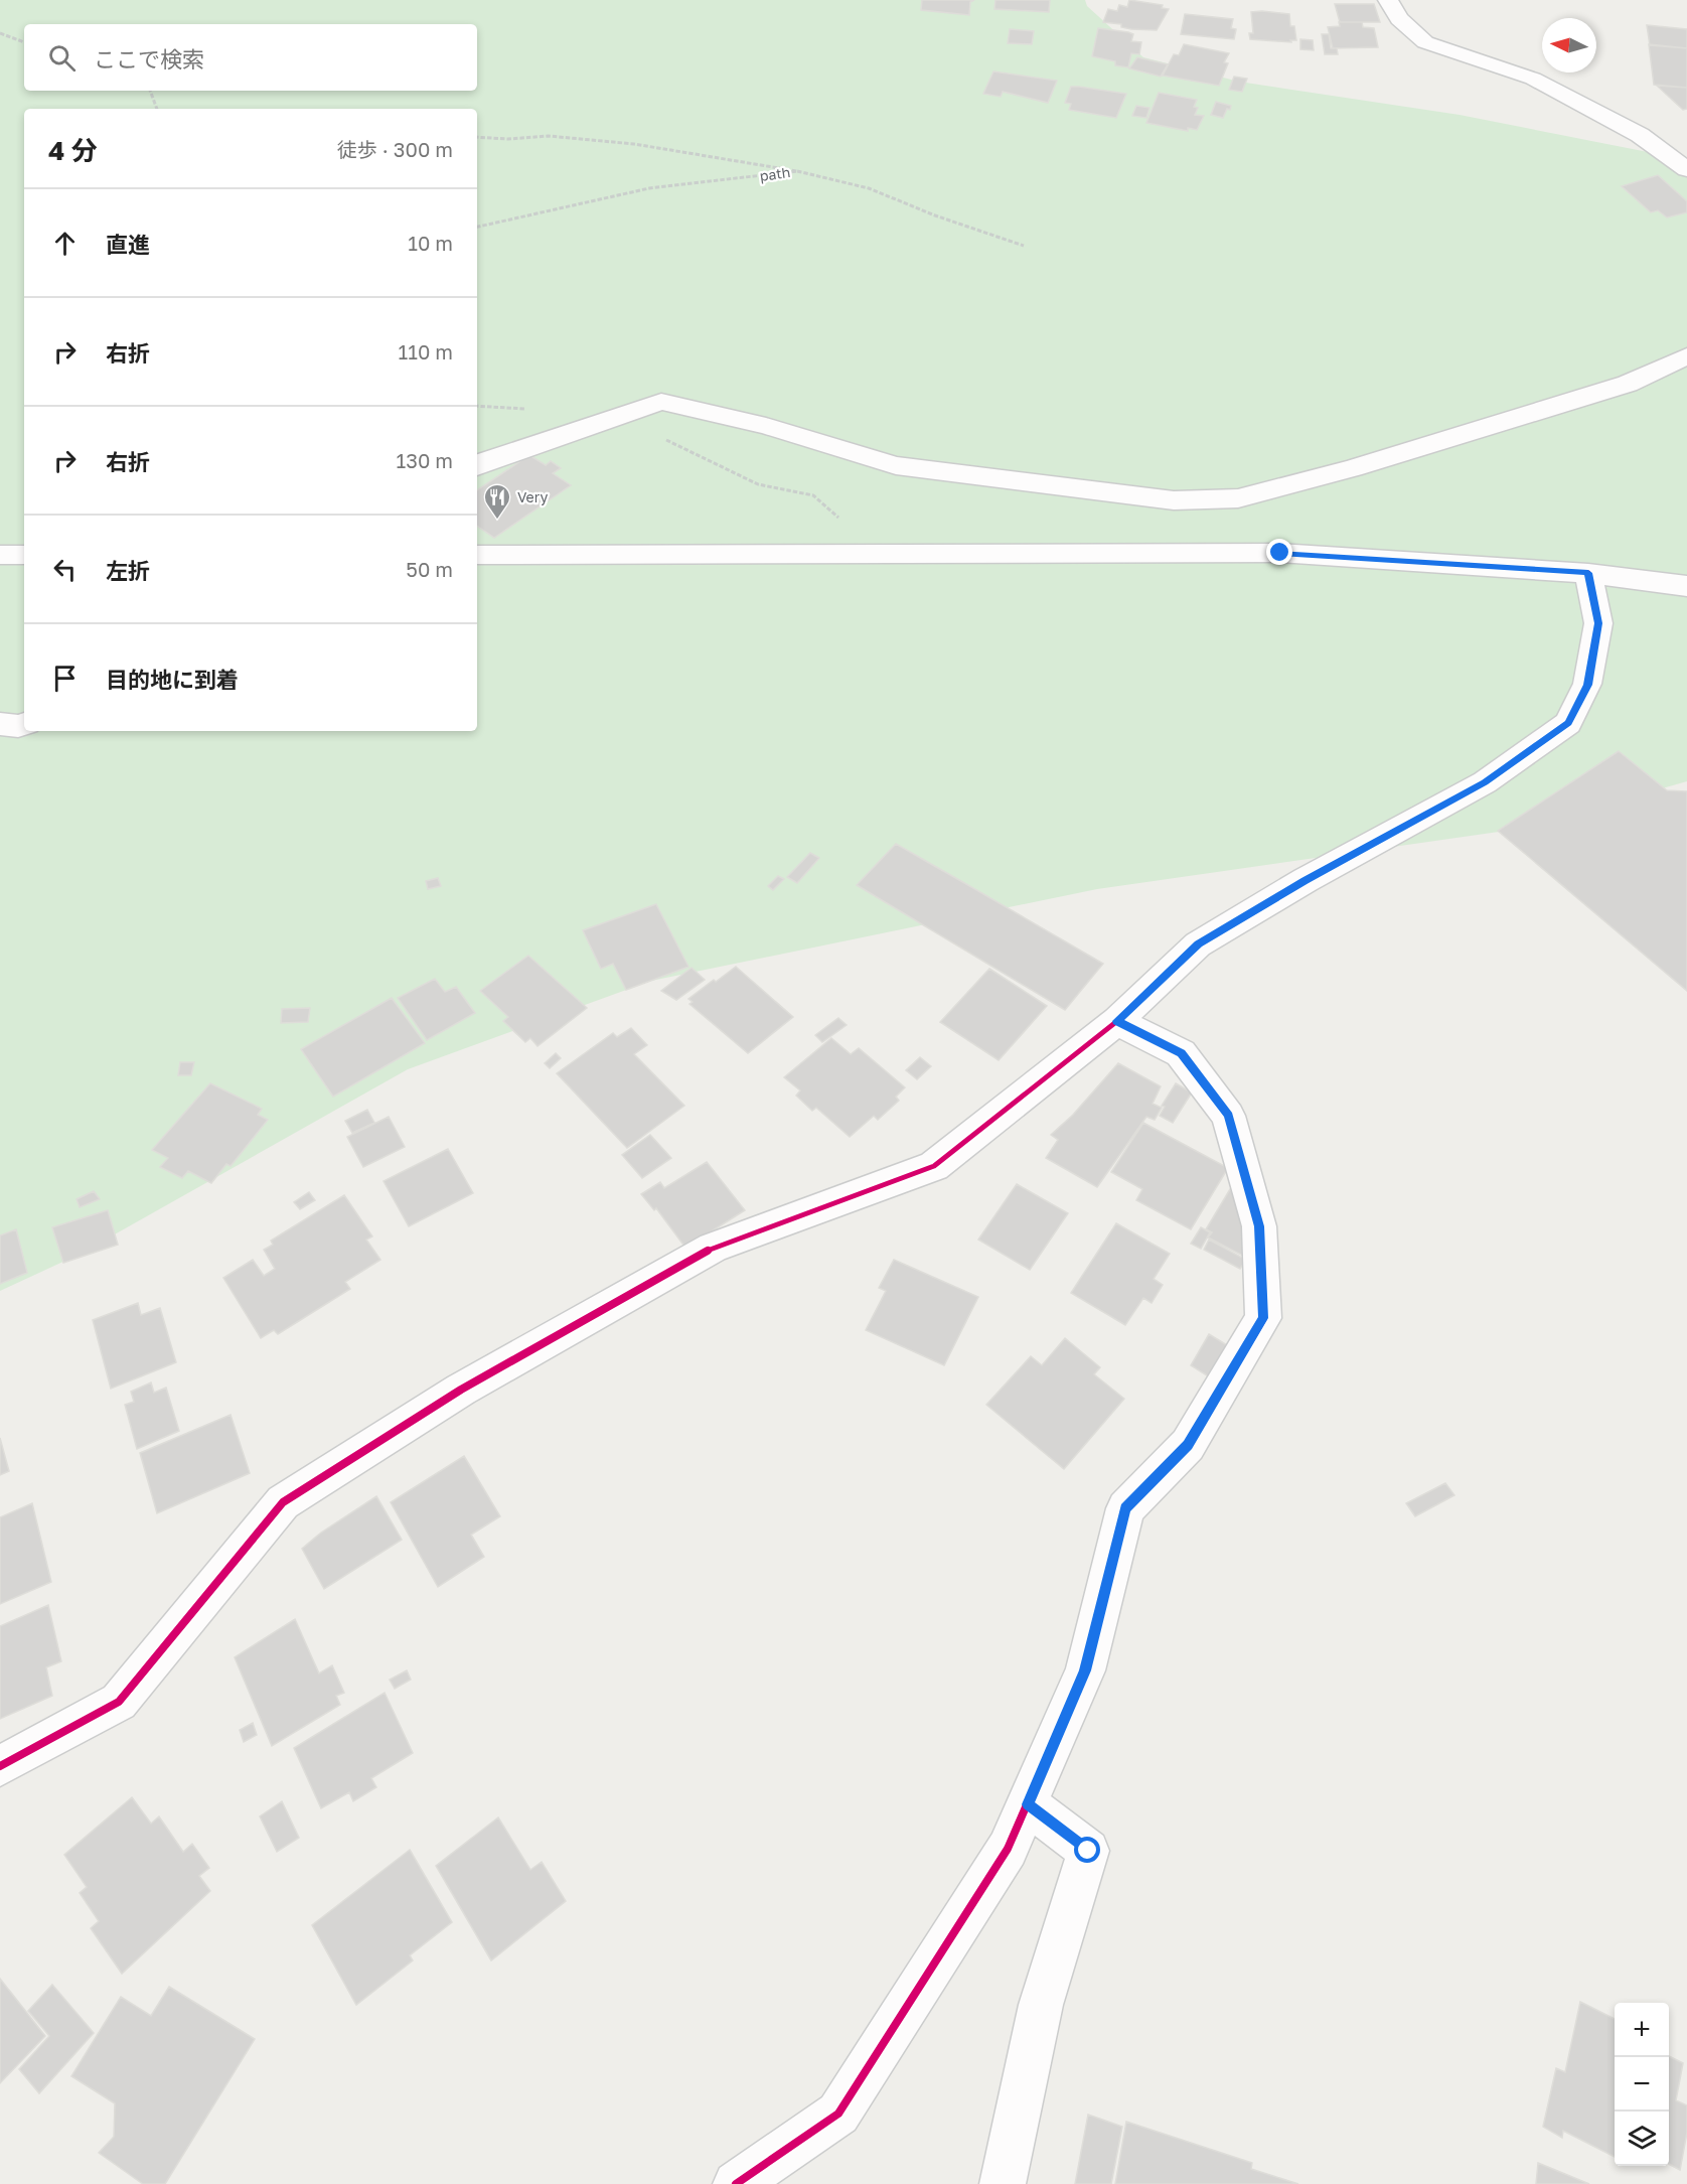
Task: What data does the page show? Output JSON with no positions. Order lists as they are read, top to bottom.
{
  "streets": {
    "path": ["path"]
  },
  "places": {
    "restaurant": ["Very"]
  },
  "north": "left",
  "page": {
    "search": "ここで検索",
    "heading": ["4 分", "徒歩 · 300 m"],
    "list": [
      ["直進", "10 m"],
      ["右折", "110 m"],
      ["右折", "130 m"],
      ["左折", "50 m"],
      "目的地に到着"
    ],
    "map_buttons": ["+", "−"]
  }
}
